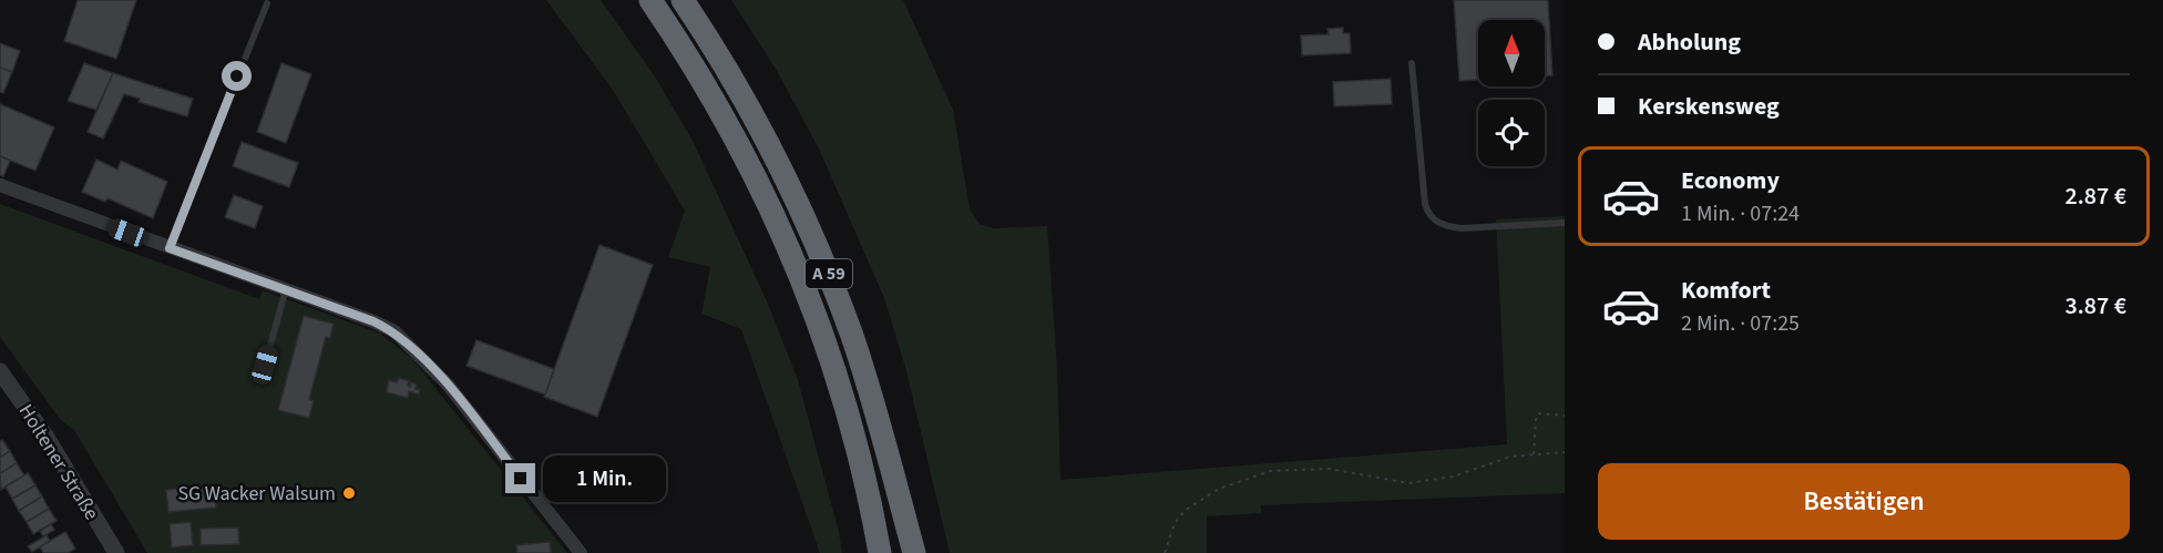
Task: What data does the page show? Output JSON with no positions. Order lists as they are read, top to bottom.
{
  "streets": {
    "highway": ["A 59"],
    "street": ["Holtener Straße"]
  },
  "places": ["SG Wacker Walsum"],
  "north": "top",
  "page": {
    "banner": ["Abholung", "Kerskensweg"],
    "list": [
      {
        "name": "Economy",
        "note": "1 Min. · 07:24",
        "value": "2.87 €"
      },
      {
        "name": "Komfort",
        "note": "2 Min. · 07:25",
        "value": "3.87 €"
      }
    ],
    "buttons": "Bestätigen",
    "bubble": "1 Min."
  }
}
